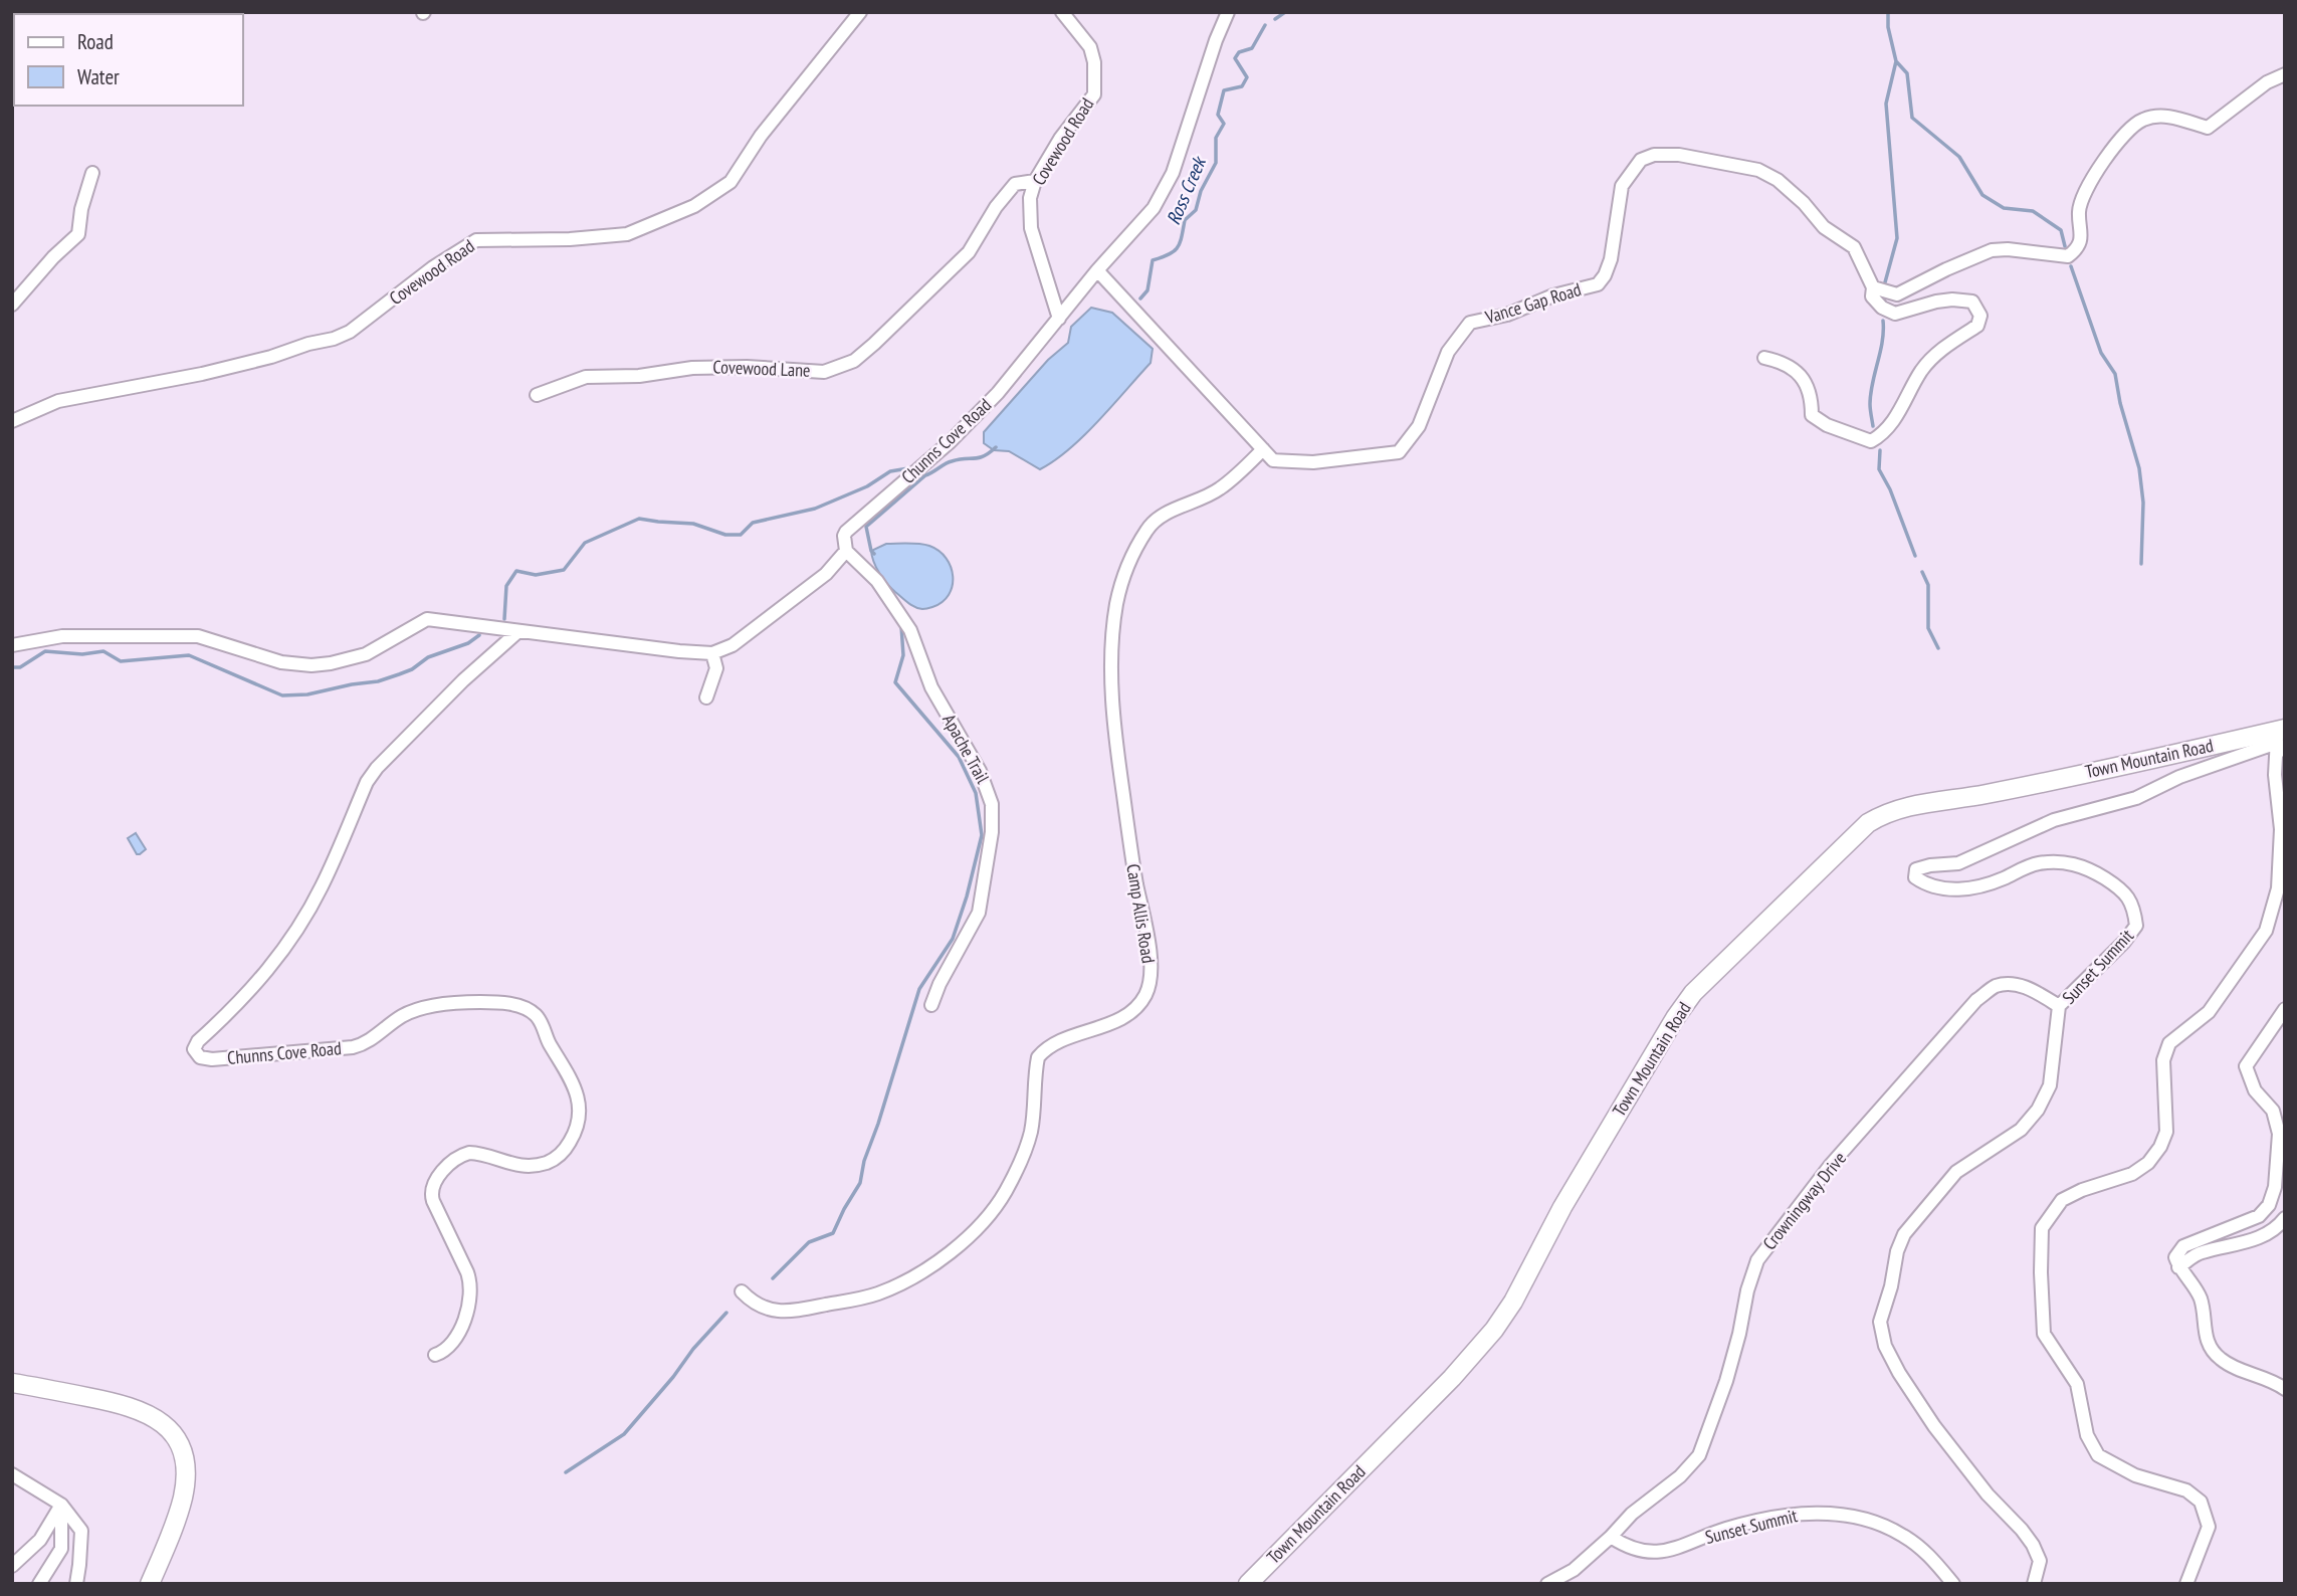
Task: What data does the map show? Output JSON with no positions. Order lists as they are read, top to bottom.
{
  "streets": {
    "main road": ["Town Mountain Road"],
    "street": [
      "Covewood Road",
      "Vance Gap Road",
      "Covewood Lane",
      "Chunns Cove Road",
      "Apache Trail",
      "Camp Allis Road",
      "Sunset Summit",
      "Crowningway Drive"
    ]
  },
  "crossings": [
    ["Covewood Road", "Covewood Lane"],
    ["Covewood Road", "Chunns Cove Road"],
    ["Vance Gap Road", "Chunns Cove Road"],
    ["Vance Gap Road", "Camp Allis Road"],
    ["Chunns Cove Road", "Apache Trail"],
    ["Town Mountain Road", "Sunset Summit"],
    ["Sunset Summit", "Crowningway Drive"]
  ],
  "water": ["Ross Creek"],
  "legend": ["Road", "Water"]
}
